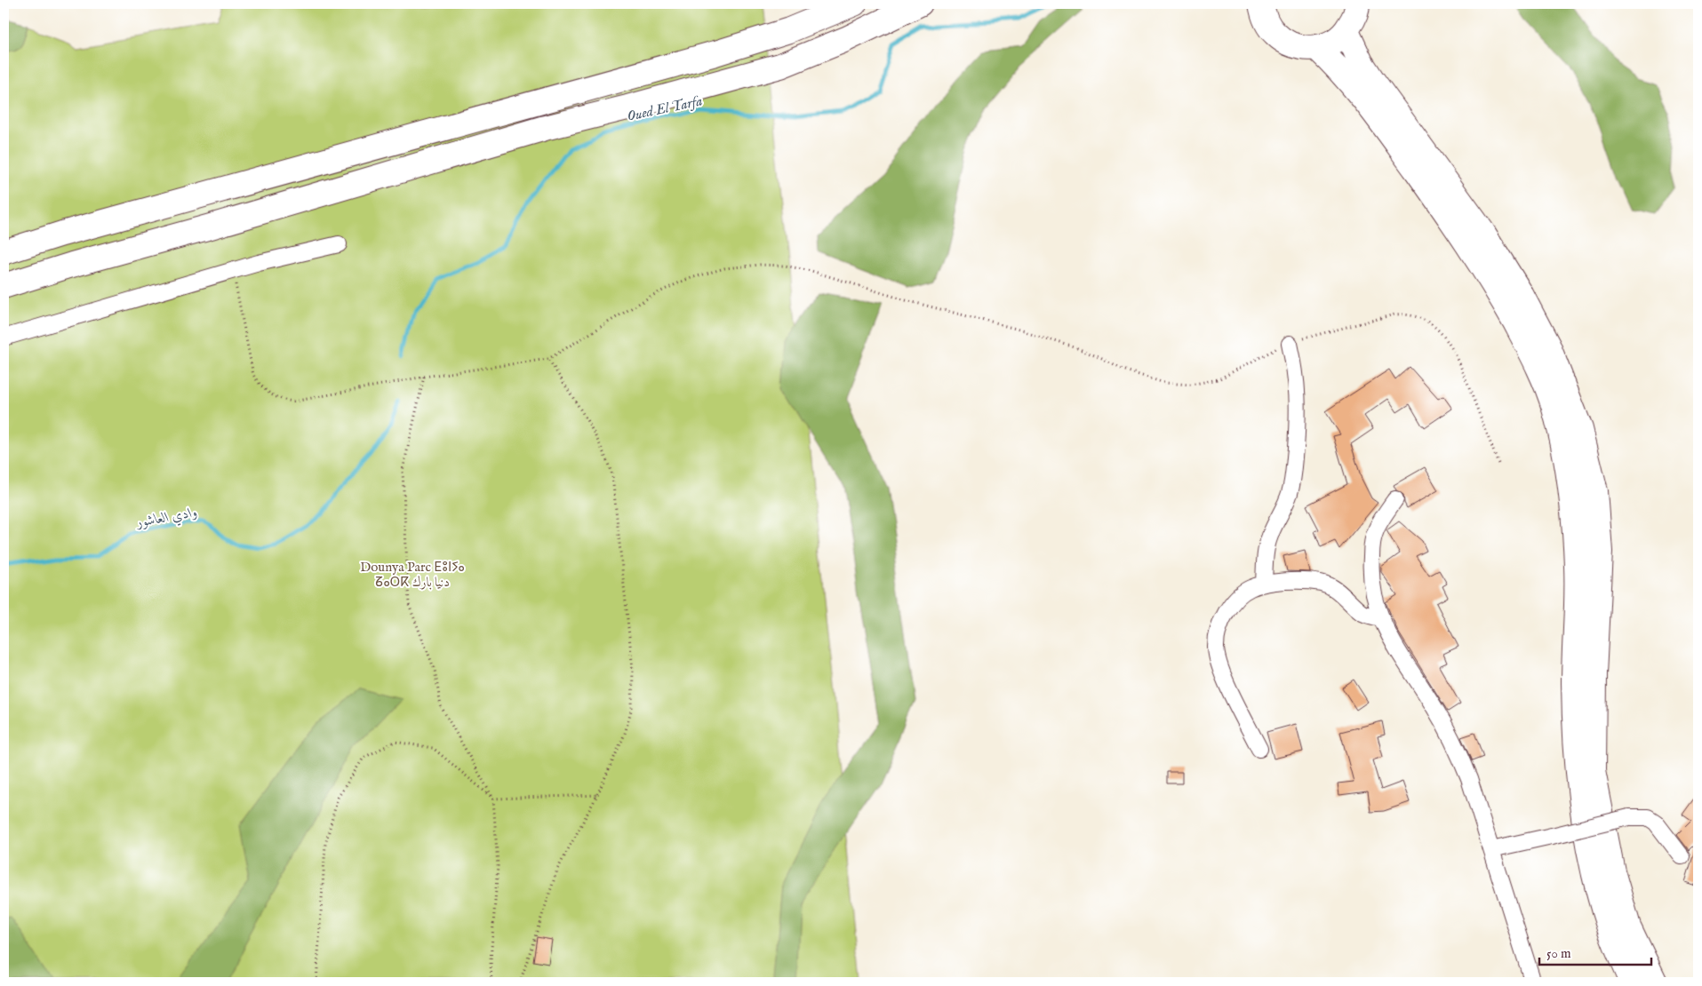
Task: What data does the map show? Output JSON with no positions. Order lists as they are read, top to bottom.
{
  "water": ["Oued El Tarfa", "وادي العاشور"],
  "parks": ["Dounya Parc ⴹⵓⵏⵢⴰ ⵒⴰⵔⴽ دنيا بارك"],
  "scale_bar": "50 m"
}
